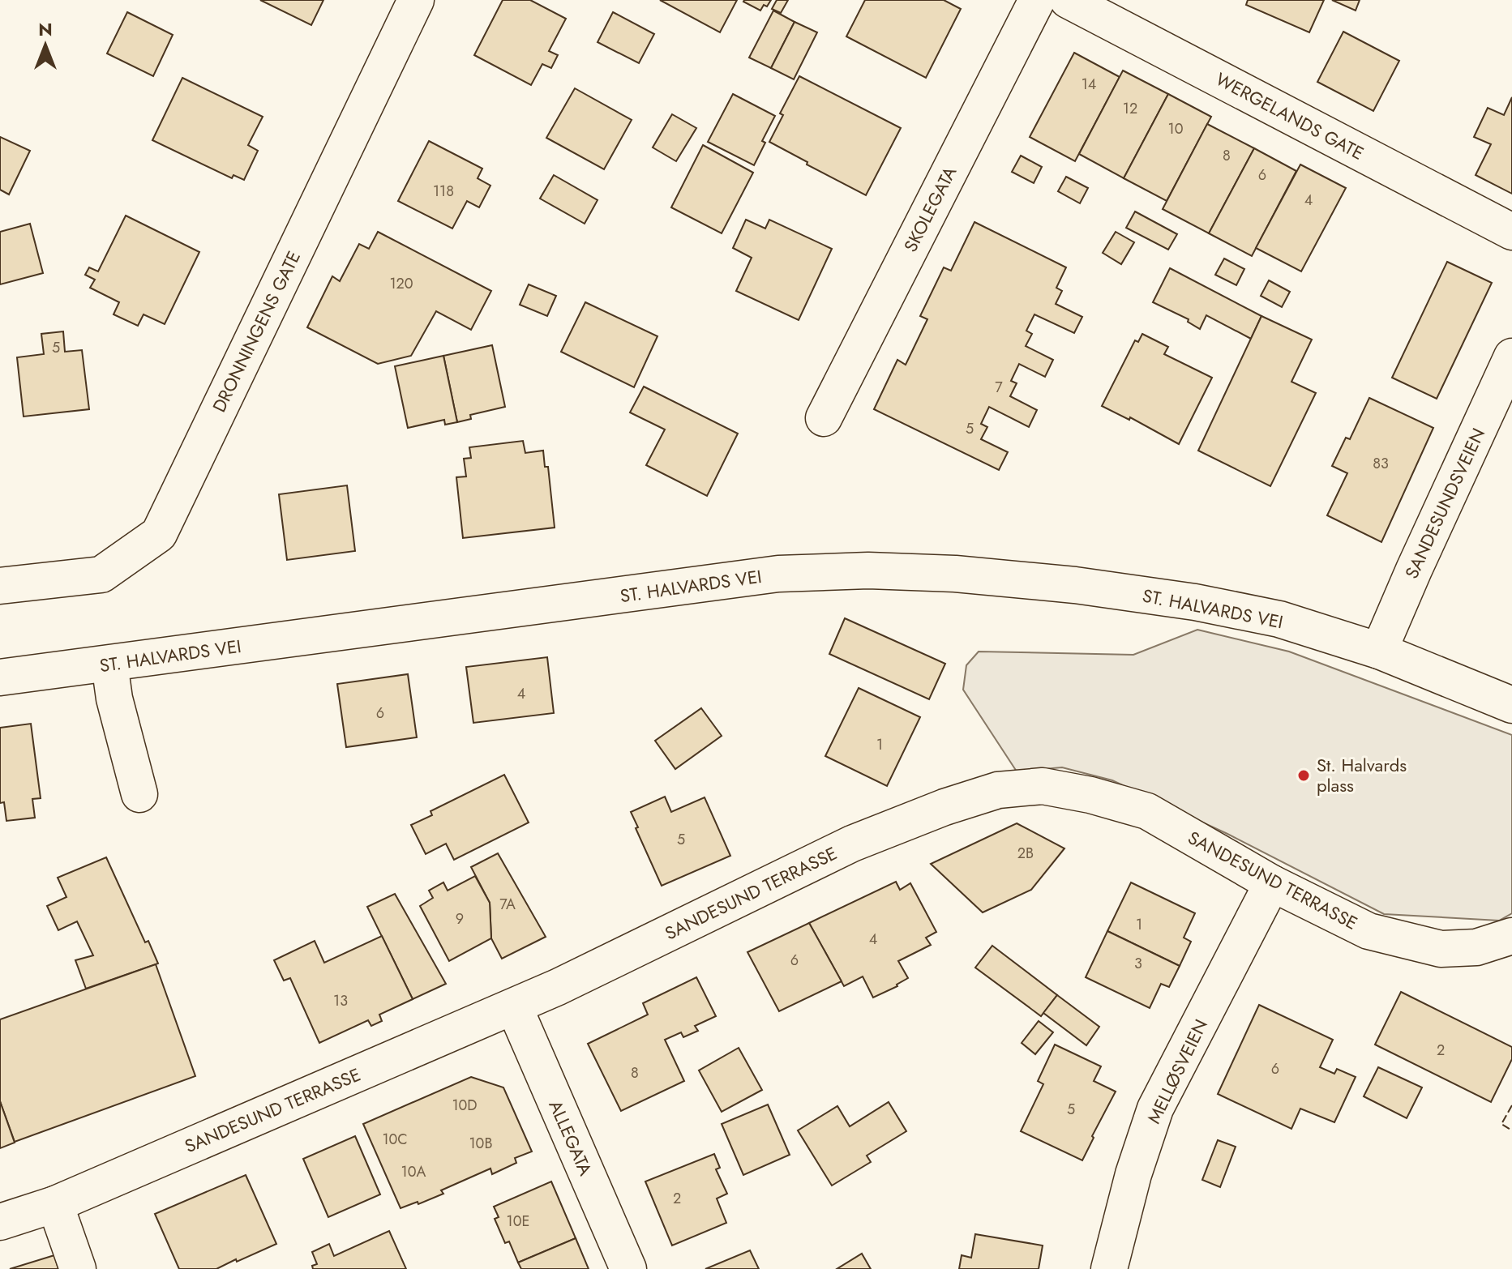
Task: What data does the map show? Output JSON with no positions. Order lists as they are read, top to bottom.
{
  "streets": {
    "street": [
      "WERGELANDS GATE",
      "SKOLEGATA",
      "DRONNINGENS GATE",
      "SANDESUNDSVEIEN",
      "ST. HALVARDS VEI",
      "SANDESUND TERRASSE",
      "MELLØSVEIEN",
      "ALLEGATA"
    ]
  },
  "crossings": [
    ["SANDESUNDSVEIEN", "ST. HALVARDS VEI"],
    ["SANDESUND TERRASSE", "MELLØSVEIEN"],
    ["SANDESUND TERRASSE", "ALLEGATA"]
  ],
  "places": ["St. Halvards plass"],
  "house_numbers": [
    "14",
    "12",
    "10",
    "8",
    "6",
    "118",
    "4",
    "120",
    "5",
    "7",
    "5",
    "83",
    "4",
    "6",
    "1",
    "5",
    "2B",
    "7A",
    "9",
    "1",
    "4",
    "6",
    "3",
    "13",
    "2",
    "6",
    "8",
    "10D",
    "5",
    "10C",
    "10B",
    "10A",
    "2",
    "10E"
  ],
  "north": "top"
}
